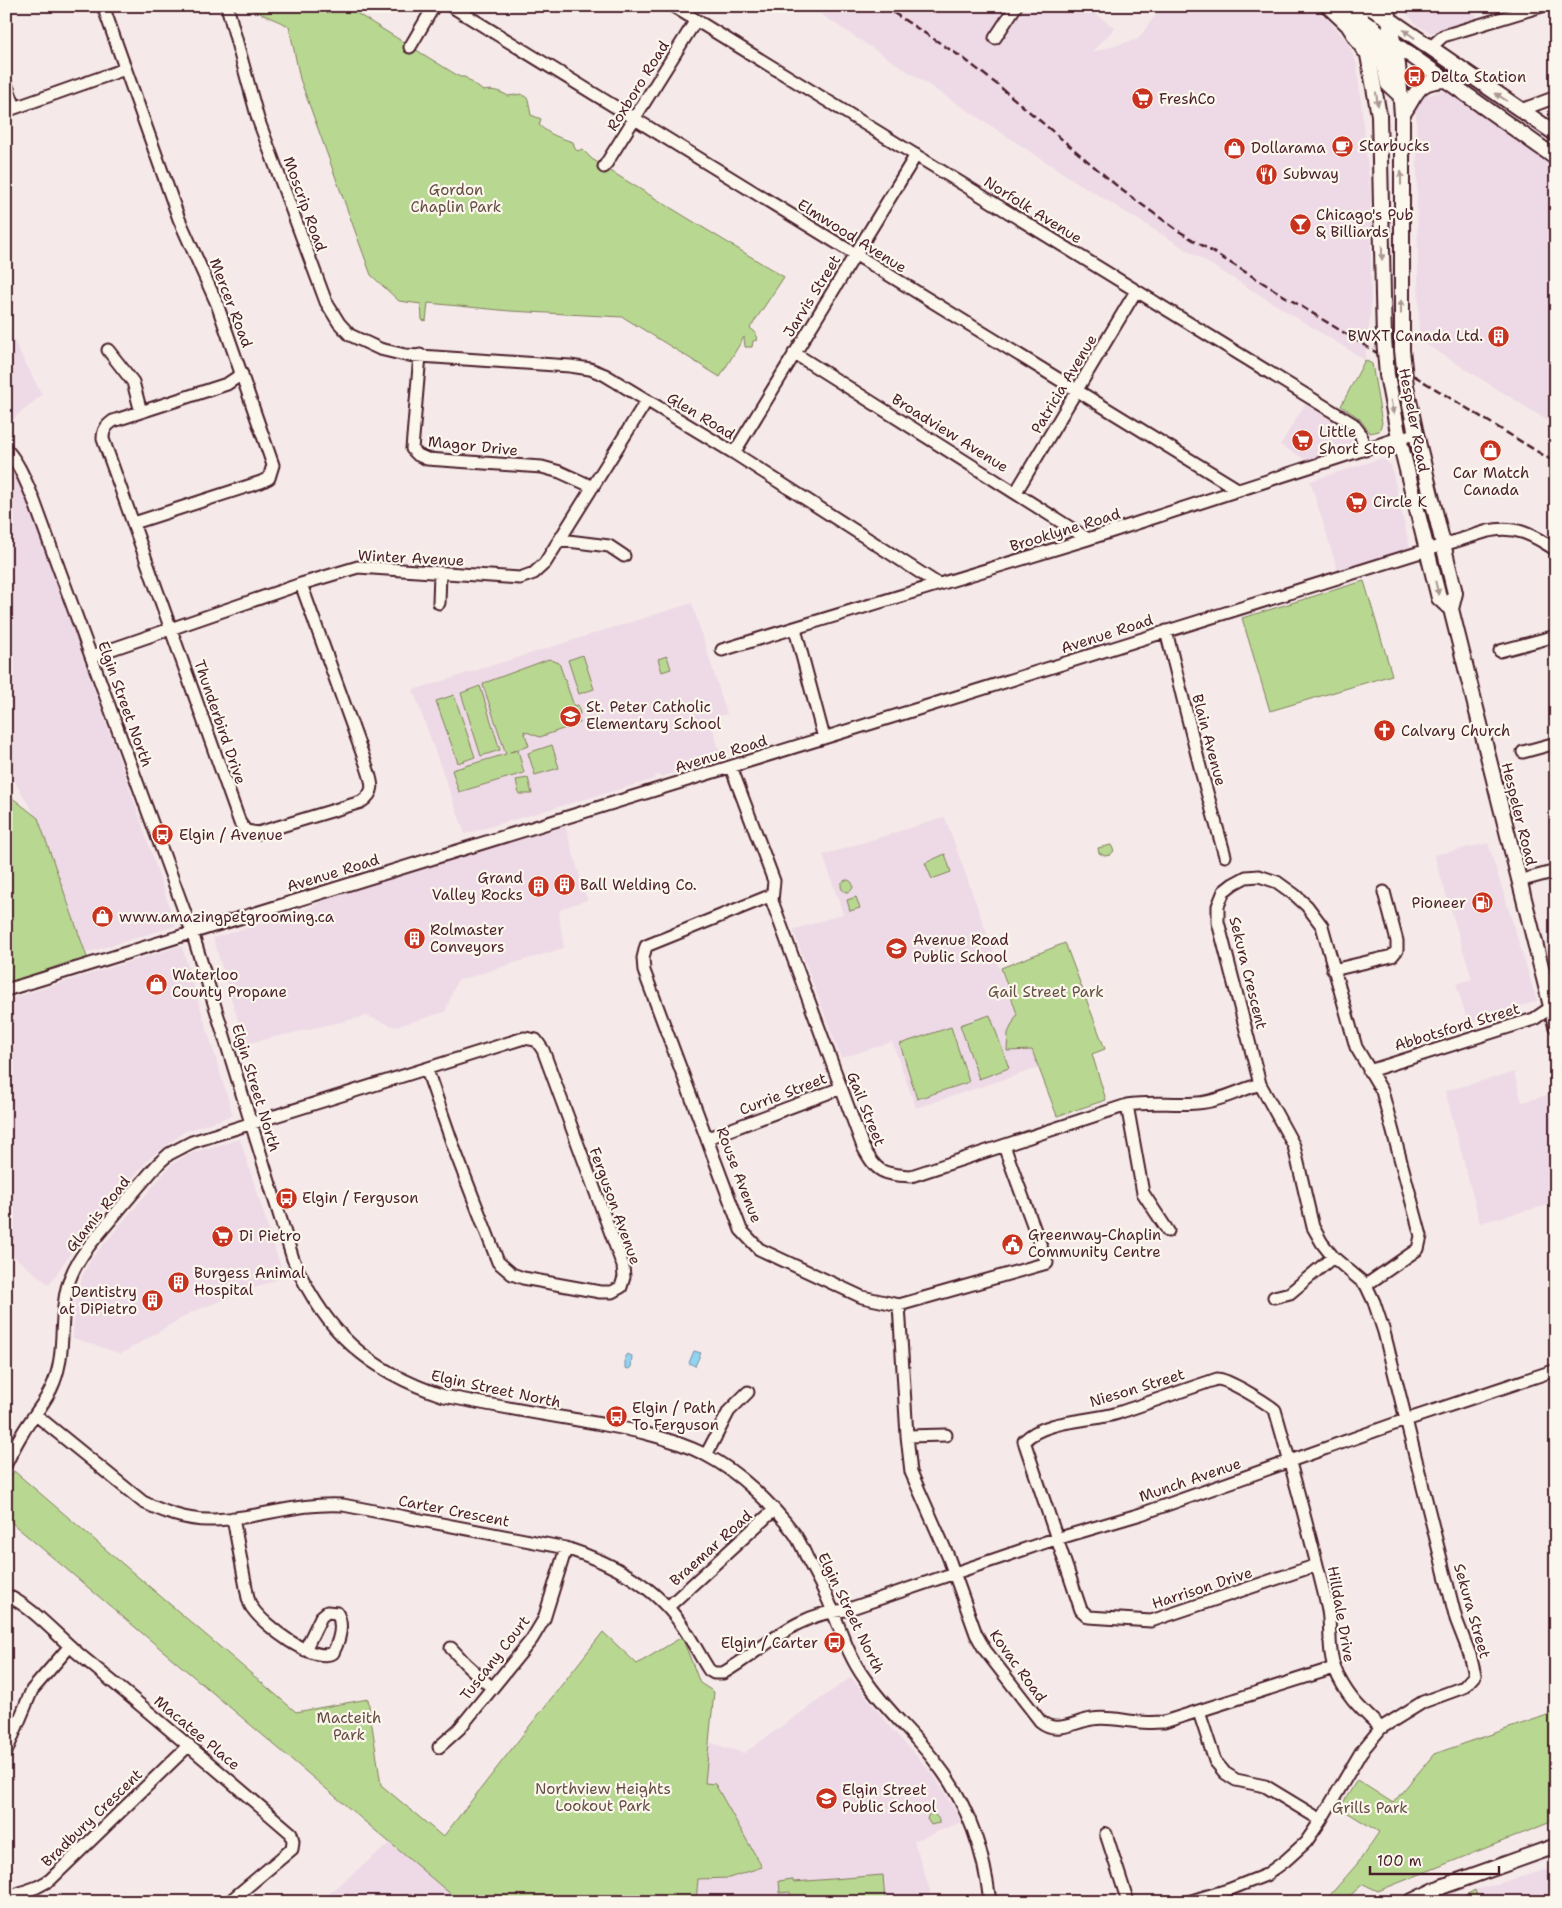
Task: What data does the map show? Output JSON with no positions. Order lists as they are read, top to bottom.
{
  "streets": {
    "main road": ["Hespeler Road"],
    "street": [
      "Roxboro Road",
      "Moscrip Road",
      "Norfolk Avenue",
      "Elmwood Avenue",
      "Jarvis Street",
      "Mercer Road",
      "Patricia Avenue",
      "Glen Road",
      "Broadview Avenue",
      "Magor Drive",
      "Brooklyne Road",
      "Winter Avenue",
      "Avenue Road",
      "Elgin Street North",
      "Thunderbird Drive",
      "Blain Avenue",
      "Sekura Crescent",
      "Abbotsford Street",
      "Currie Street",
      "Gail Street",
      "Rouse Avenue",
      "Ferguson Avenue",
      "Glamis Road",
      "Nieson Street",
      "Munch Avenue",
      "Carter Crescent",
      "Braemar Road",
      "Harrison Drive",
      "Sekura Street",
      "Hilldale Drive",
      "Tuscany Court",
      "Kovac Road",
      "Macatee Place",
      "Bradbury Crescent"
    ]
  },
  "crossings": [
    ["Roxboro Road", "Norfolk Avenue"],
    ["Roxboro Road", "Elmwood Avenue"],
    ["Moscrip Road", "Glen Road"],
    ["Moscrip Road", "Magor Drive"],
    ["Norfolk Avenue", "Jarvis Street"],
    ["Norfolk Avenue", "Patricia Avenue"],
    ["Norfolk Avenue", "Brooklyne Road"],
    ["Elmwood Avenue", "Jarvis Street"],
    ["Elmwood Avenue", "Patricia Avenue"],
    ["Elmwood Avenue", "Brooklyne Road"],
    ["Jarvis Street", "Glen Road"],
    ["Jarvis Street", "Broadview Avenue"],
    ["Mercer Road", "Thunderbird Drive"],
    ["Patricia Avenue", "Broadview Avenue"],
    ["Glen Road", "Magor Drive"],
    ["Glen Road", "Brooklyne Road"],
    ["Glen Road", "Winter Avenue"],
    ["Hespeler Road", "Brooklyne Road"],
    ["Hespeler Road", "Avenue Road"],
    ["Hespeler Road", "Abbotsford Street"],
    ["Broadview Avenue", "Brooklyne Road"],
    ["Magor Drive", "Winter Avenue"],
    ["Winter Avenue", "Elgin Street North"],
    ["Winter Avenue", "Thunderbird Drive"],
    ["Avenue Road", "Elgin Street North"],
    ["Avenue Road", "Blain Avenue"],
    ["Avenue Road", "Gail Street"],
    ["Elgin Street North", "Ferguson Avenue"],
    ["Elgin Street North", "Glamis Road"],
    ["Elgin Street North", "Munch Avenue"],
    ["Elgin Street North", "Carter Crescent"],
    ["Elgin Street North", "Braemar Road"],
    ["Sekura Crescent", "Abbotsford Street"],
    ["Sekura Crescent", "Gail Street"],
    ["Sekura Crescent", "Sekura Street"],
    ["Currie Street", "Gail Street"],
    ["Currie Street", "Rouse Avenue"],
    ["Gail Street", "Rouse Avenue"],
    ["Rouse Avenue", "Kovac Road"],
    ["Ferguson Avenue", "Glamis Road"],
    ["Glamis Road", "Carter Crescent"],
    ["Nieson Street", "Munch Avenue"],
    ["Nieson Street", "Harrison Drive"],
    ["Nieson Street", "Hilldale Drive"],
    ["Munch Avenue", "Carter Crescent"],
    ["Munch Avenue", "Harrison Drive"],
    ["Munch Avenue", "Sekura Street"],
    ["Munch Avenue", "Hilldale Drive"],
    ["Munch Avenue", "Kovac Road"],
    ["Carter Crescent", "Braemar Road"],
    ["Carter Crescent", "Tuscany Court"],
    ["Harrison Drive", "Hilldale Drive"],
    ["Sekura Street", "Hilldale Drive"],
    ["Hilldale Drive", "Kovac Road"],
    ["Macatee Place", "Bradbury Crescent"]
  ],
  "parks": [
    "Gordon Chaplin Park",
    "Gail Street Park",
    "Macteith Park",
    "Northview Heights Lookout Park",
    "Grills Park"
  ],
  "places": {
    "bus stop": [
      "Delta Station",
      "Elgin / Avenue",
      "Elgin / Ferguson",
      "Elgin / Path To Ferguson",
      "Elgin / Carter"
    ],
    "supermarket": [
      "FreshCo",
      "Little Short Stop",
      "Circle K",
      "Di Pietro"
    ],
    "cafe": ["Starbucks"],
    "shop": [
      "Dollarama",
      "Car Match Canada",
      "www.amazingpetgrooming.ca",
      "Waterloo County Propane"
    ],
    "restaurant": ["Subway"],
    "bar": ["Chicago's Pub & Billiards"],
    "building": [
      "BWXT Canada Ltd.",
      "Ball Welding Co.",
      "Grand Valley Rocks",
      "Rolmaster Conveyors",
      "Burgess Animal Hospital",
      "Dentistry at DiPietro"
    ],
    "school or university": ["St. Peter Catholic Elementary School", "Avenue Road Public School", "Elgin Street Public School"],
    "church": ["Calvary Church"],
    "fuel station": ["Pioneer"],
    "public building": ["Greenway-Chaplin Community Centre"]
  },
  "scale_bar": "100 m"
}
